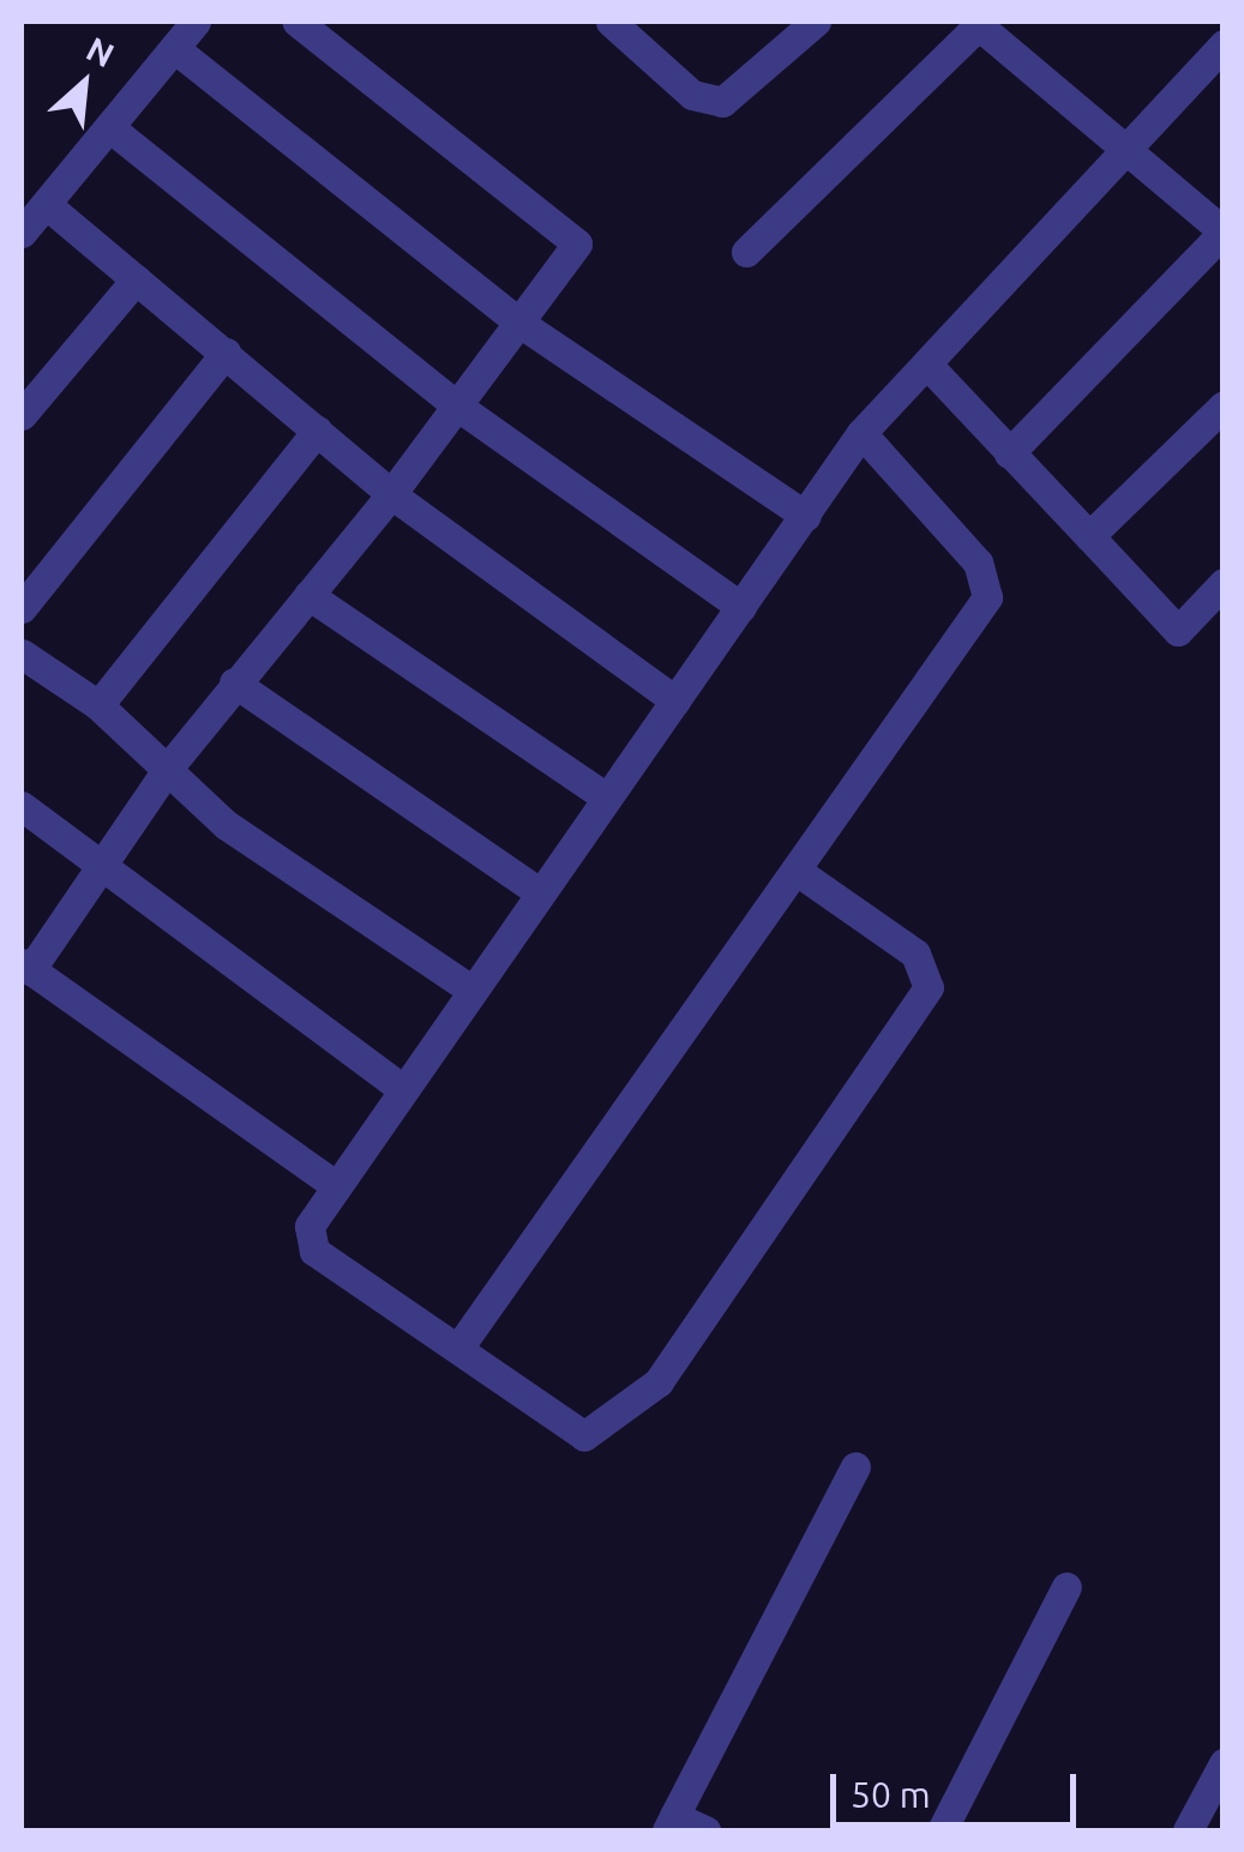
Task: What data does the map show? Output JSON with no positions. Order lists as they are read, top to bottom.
{
  "scale_bar": "50 m",
  "north": "top right"
}
